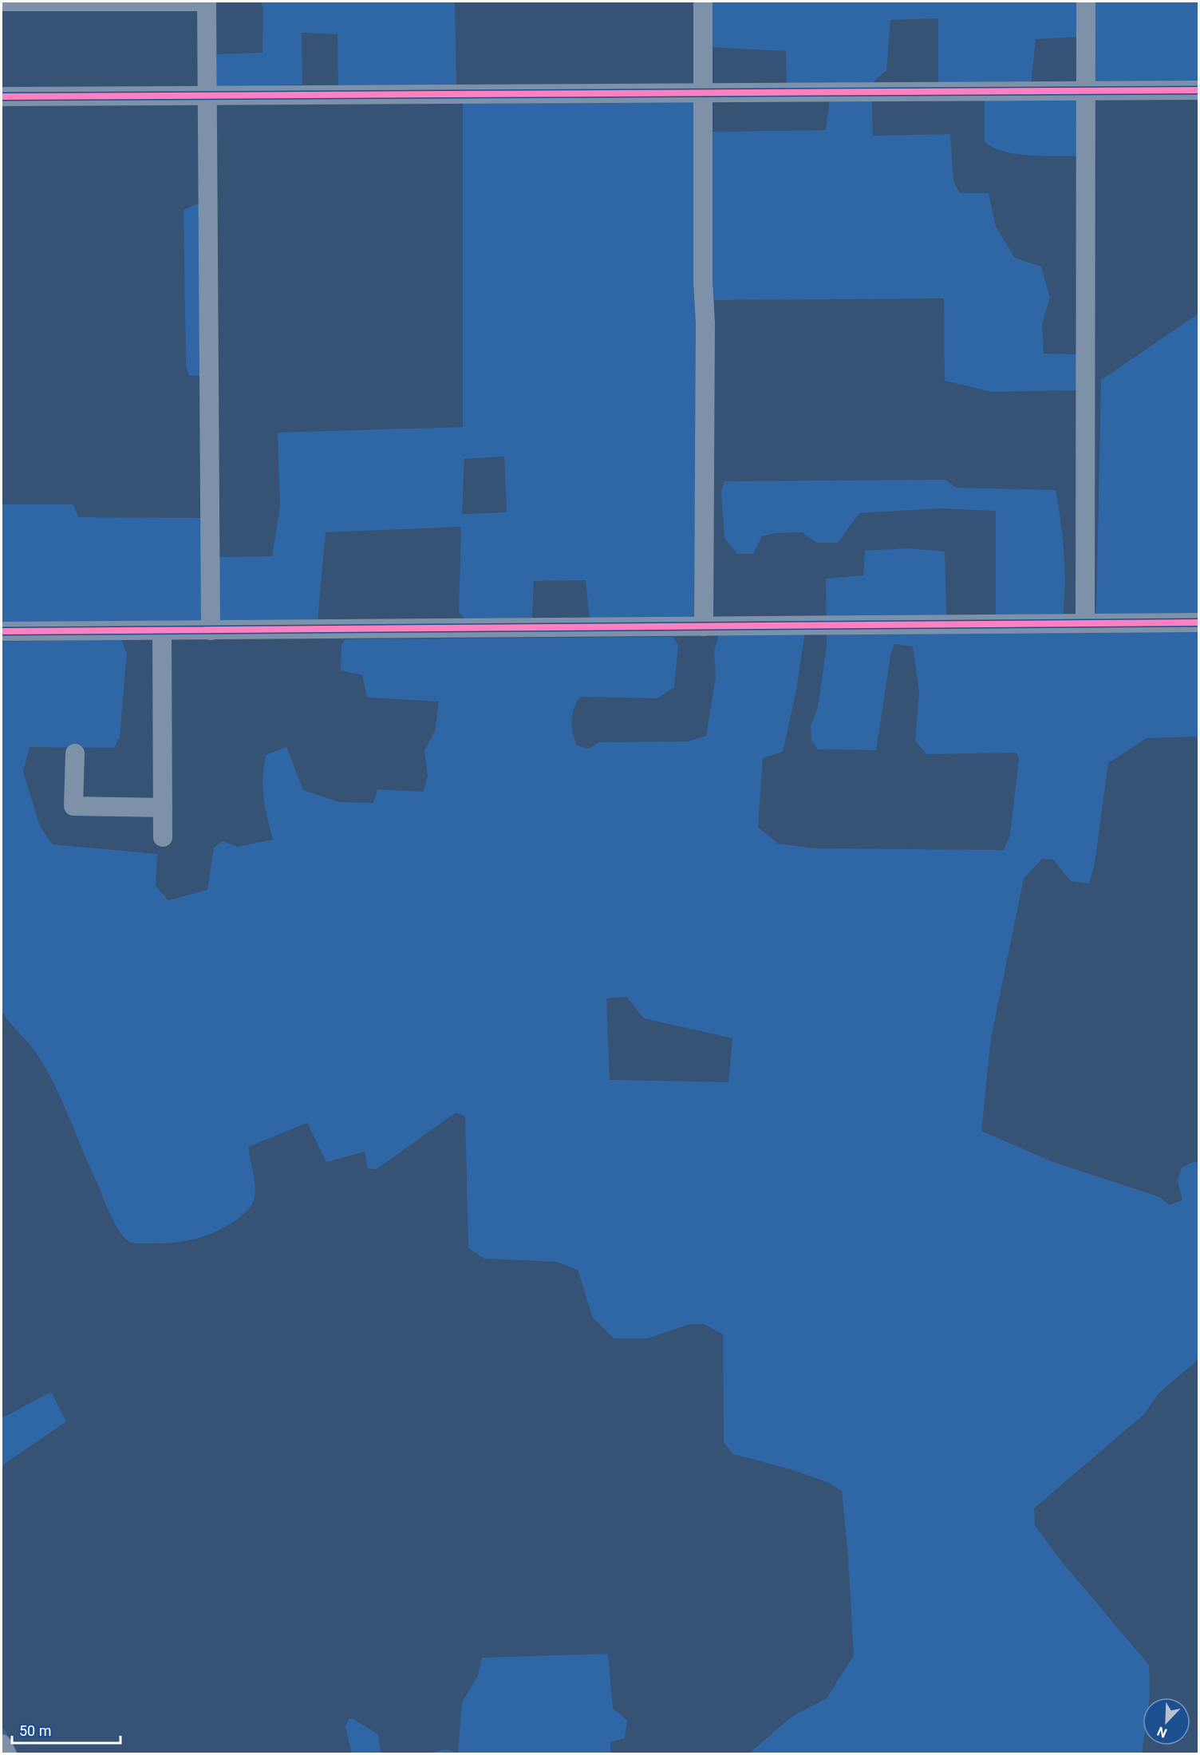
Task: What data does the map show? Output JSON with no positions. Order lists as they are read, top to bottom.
{
  "scale_bar": "50 m",
  "north": "bottom left"
}
